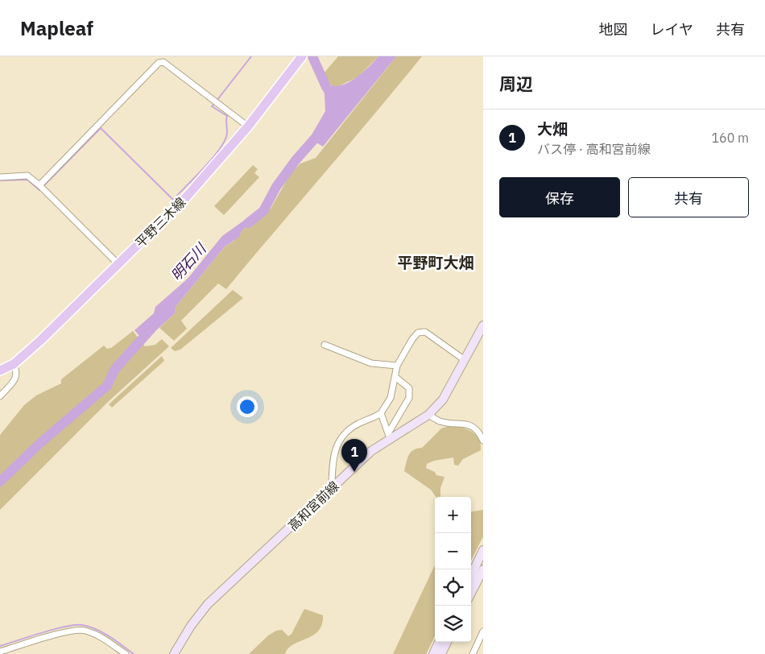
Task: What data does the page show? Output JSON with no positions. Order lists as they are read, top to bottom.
{
  "streets": {
    "main road": ["平野三木線"],
    "street": ["高和宮前線"]
  },
  "districts": ["平野町大畑"],
  "water": ["明石川"],
  "page": {
    "header": "Mapleaf",
    "nav": ["地図", "レイヤ", "共有"],
    "heading": "周辺",
    "list": [
      {
        "mark": "1",
        "name": "大畑",
        "note": "バス停 · 高和宮前線",
        "value": "160 m"
      }
    ],
    "buttons": ["保存", "共有"],
    "pins": "1",
    "map_buttons": ["+", "−"]
  }
}
